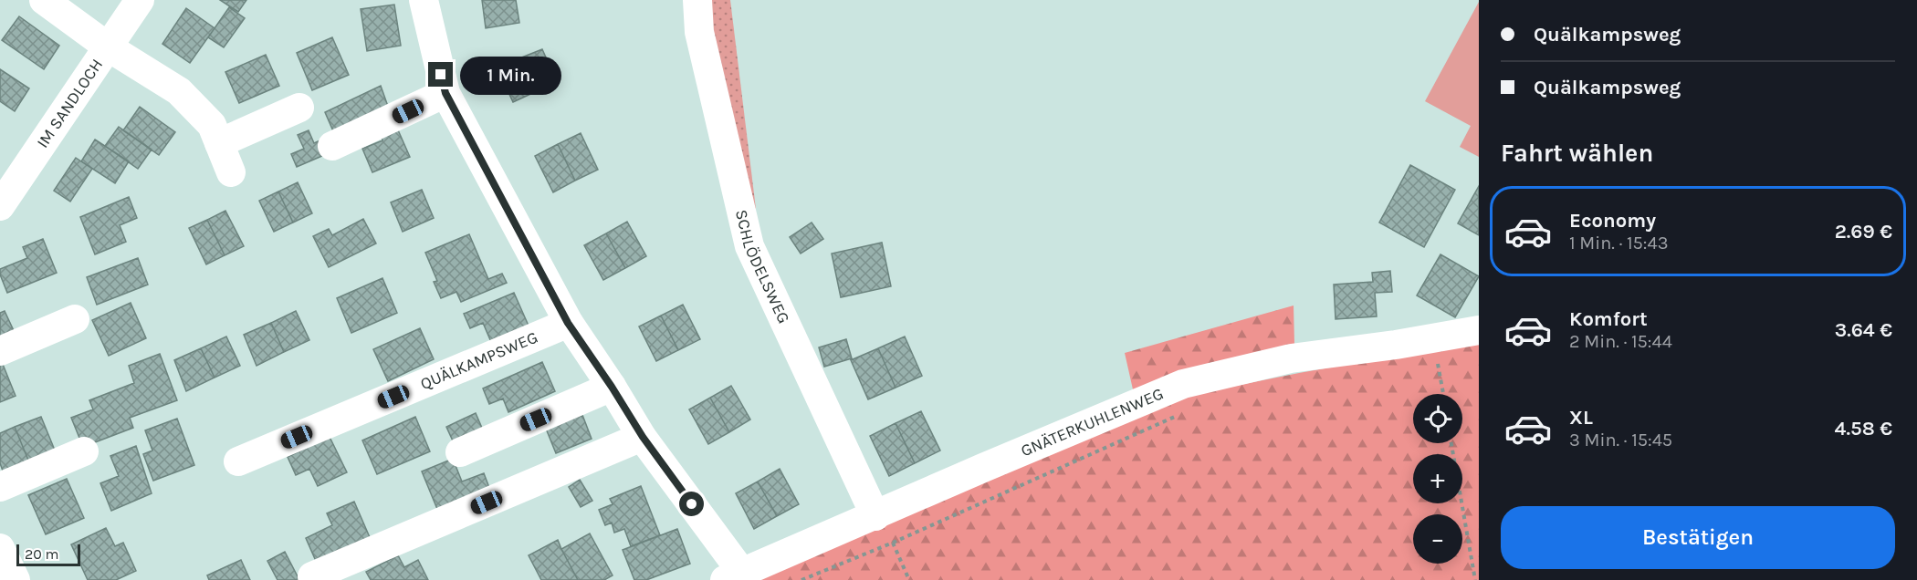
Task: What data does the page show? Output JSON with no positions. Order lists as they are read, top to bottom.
{
  "streets": {
    "street": [
      "IM SANDLOCH",
      "SCHLÖDELSWEG",
      "QUÄLKAMPSWEG",
      "GNÄTERKUHLENWEG"
    ]
  },
  "crossings": [
    ["SCHLÖDELSWEG", "GNÄTERKUHLENWEG"]
  ],
  "scale_bar": "20 m",
  "page": {
    "banner": ["Quälkampsweg", "Quälkampsweg"],
    "bubble": "1 Min.",
    "heading": "Fahrt wählen",
    "list": [
      {
        "name": "Economy",
        "note": "1 Min. · 15:43",
        "value": "2.69 €"
      },
      {
        "name": "Komfort",
        "note": "2 Min. · 15:44",
        "value": "3.64 €"
      },
      {
        "name": "XL",
        "note": "3 Min. · 15:45",
        "value": "4.58 €"
      }
    ],
    "map_buttons": ["+", "−"],
    "buttons": "Bestätigen",
    "scale": "20 m"
  }
}
